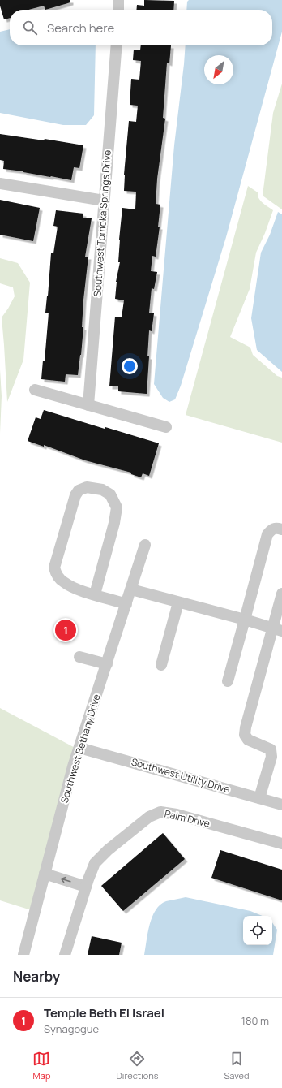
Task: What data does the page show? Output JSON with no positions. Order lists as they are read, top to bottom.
{
  "streets": {
    "street": [
      "Southwest Tomoka Springs Drive",
      "Southwest Bethany Drive",
      "Southwest Utility Drive",
      "Palm Drive"
    ]
  },
  "crossings": [
    ["Southwest Bethany Drive", "Southwest Utility Drive"]
  ],
  "north": "bottom left",
  "page": {
    "search": "Search here",
    "pins": "1",
    "heading": "Nearby",
    "list": [
      {
        "mark": "1",
        "name": "Temple Beth El Israel",
        "note": "Synagogue",
        "value": "180 m"
      }
    ],
    "nav": ["Map", "Directions", "Saved"]
  }
}
